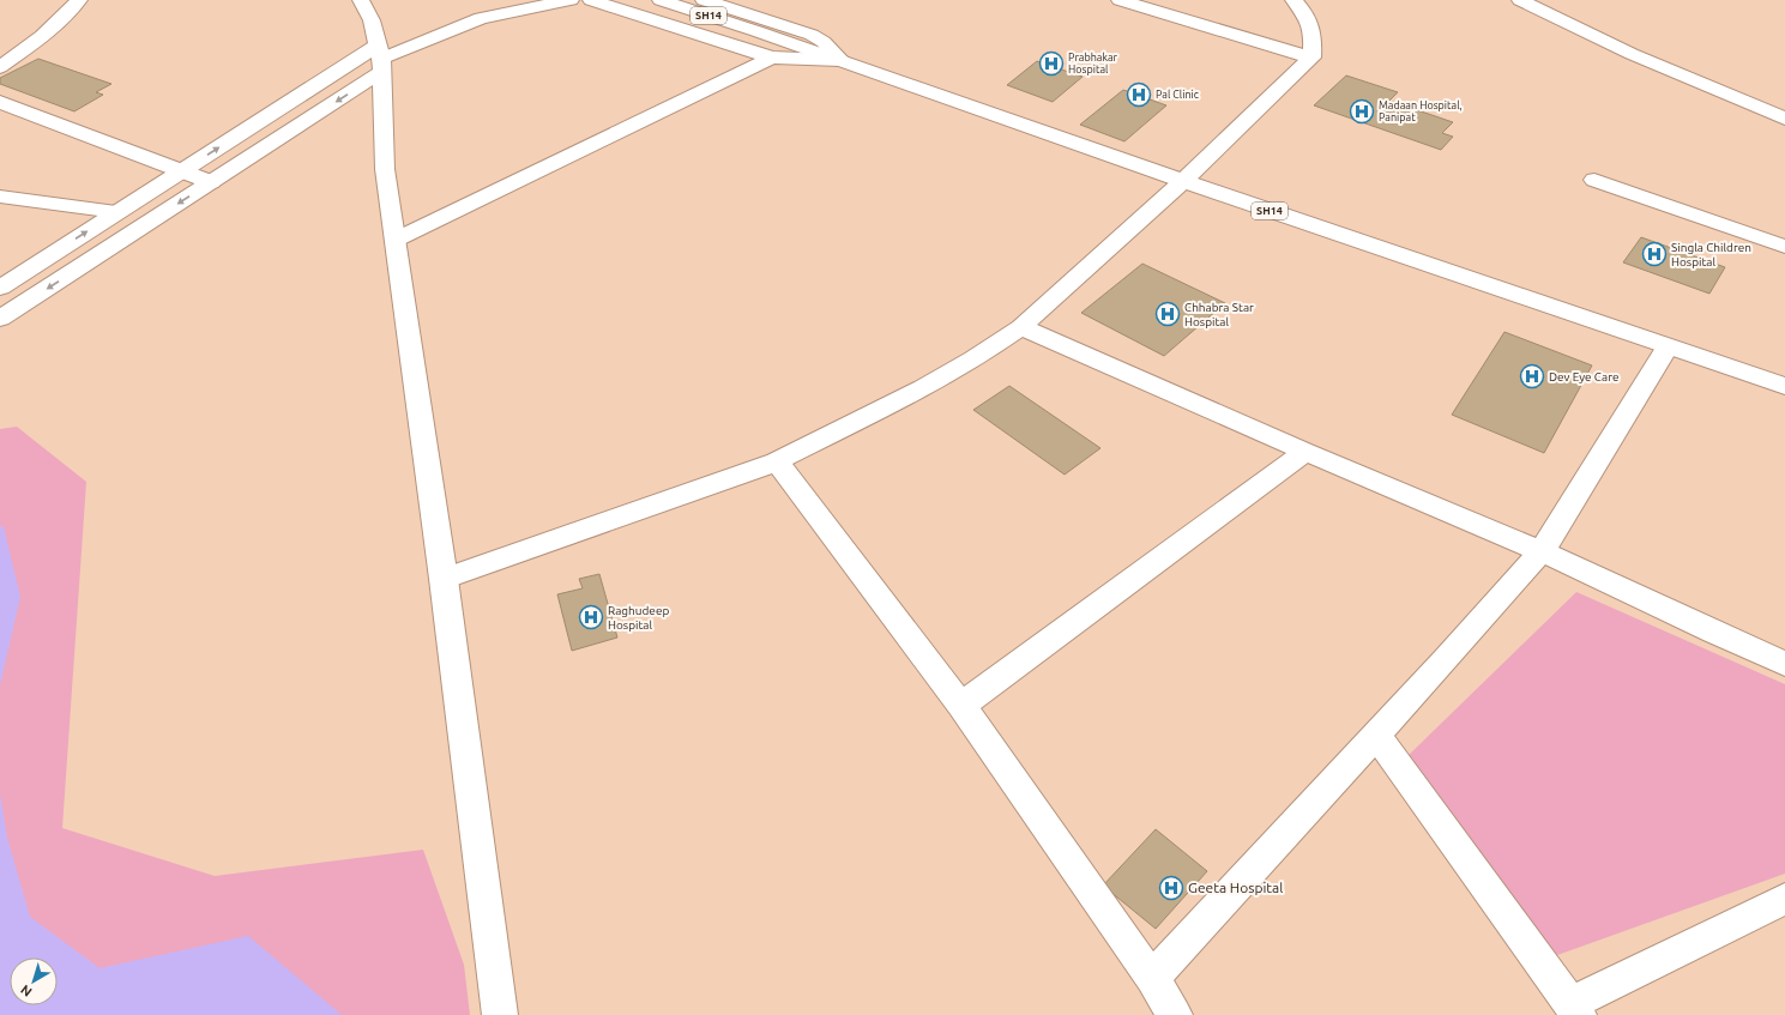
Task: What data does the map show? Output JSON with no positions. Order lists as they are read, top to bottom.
{
  "streets": {
    "street": ["SH14"]
  },
  "places": {
    "hospital": [
      "Prabhakar Hospital",
      "Pal Clinic",
      "Madaan Hospital, Panipat",
      "Singla Children Hospital",
      "Chhabra Star Hospital",
      "Dev Eye Care",
      "Raghudeep Hospital",
      "Geeta Hospital"
    ]
  },
  "north": "bottom left"
}
